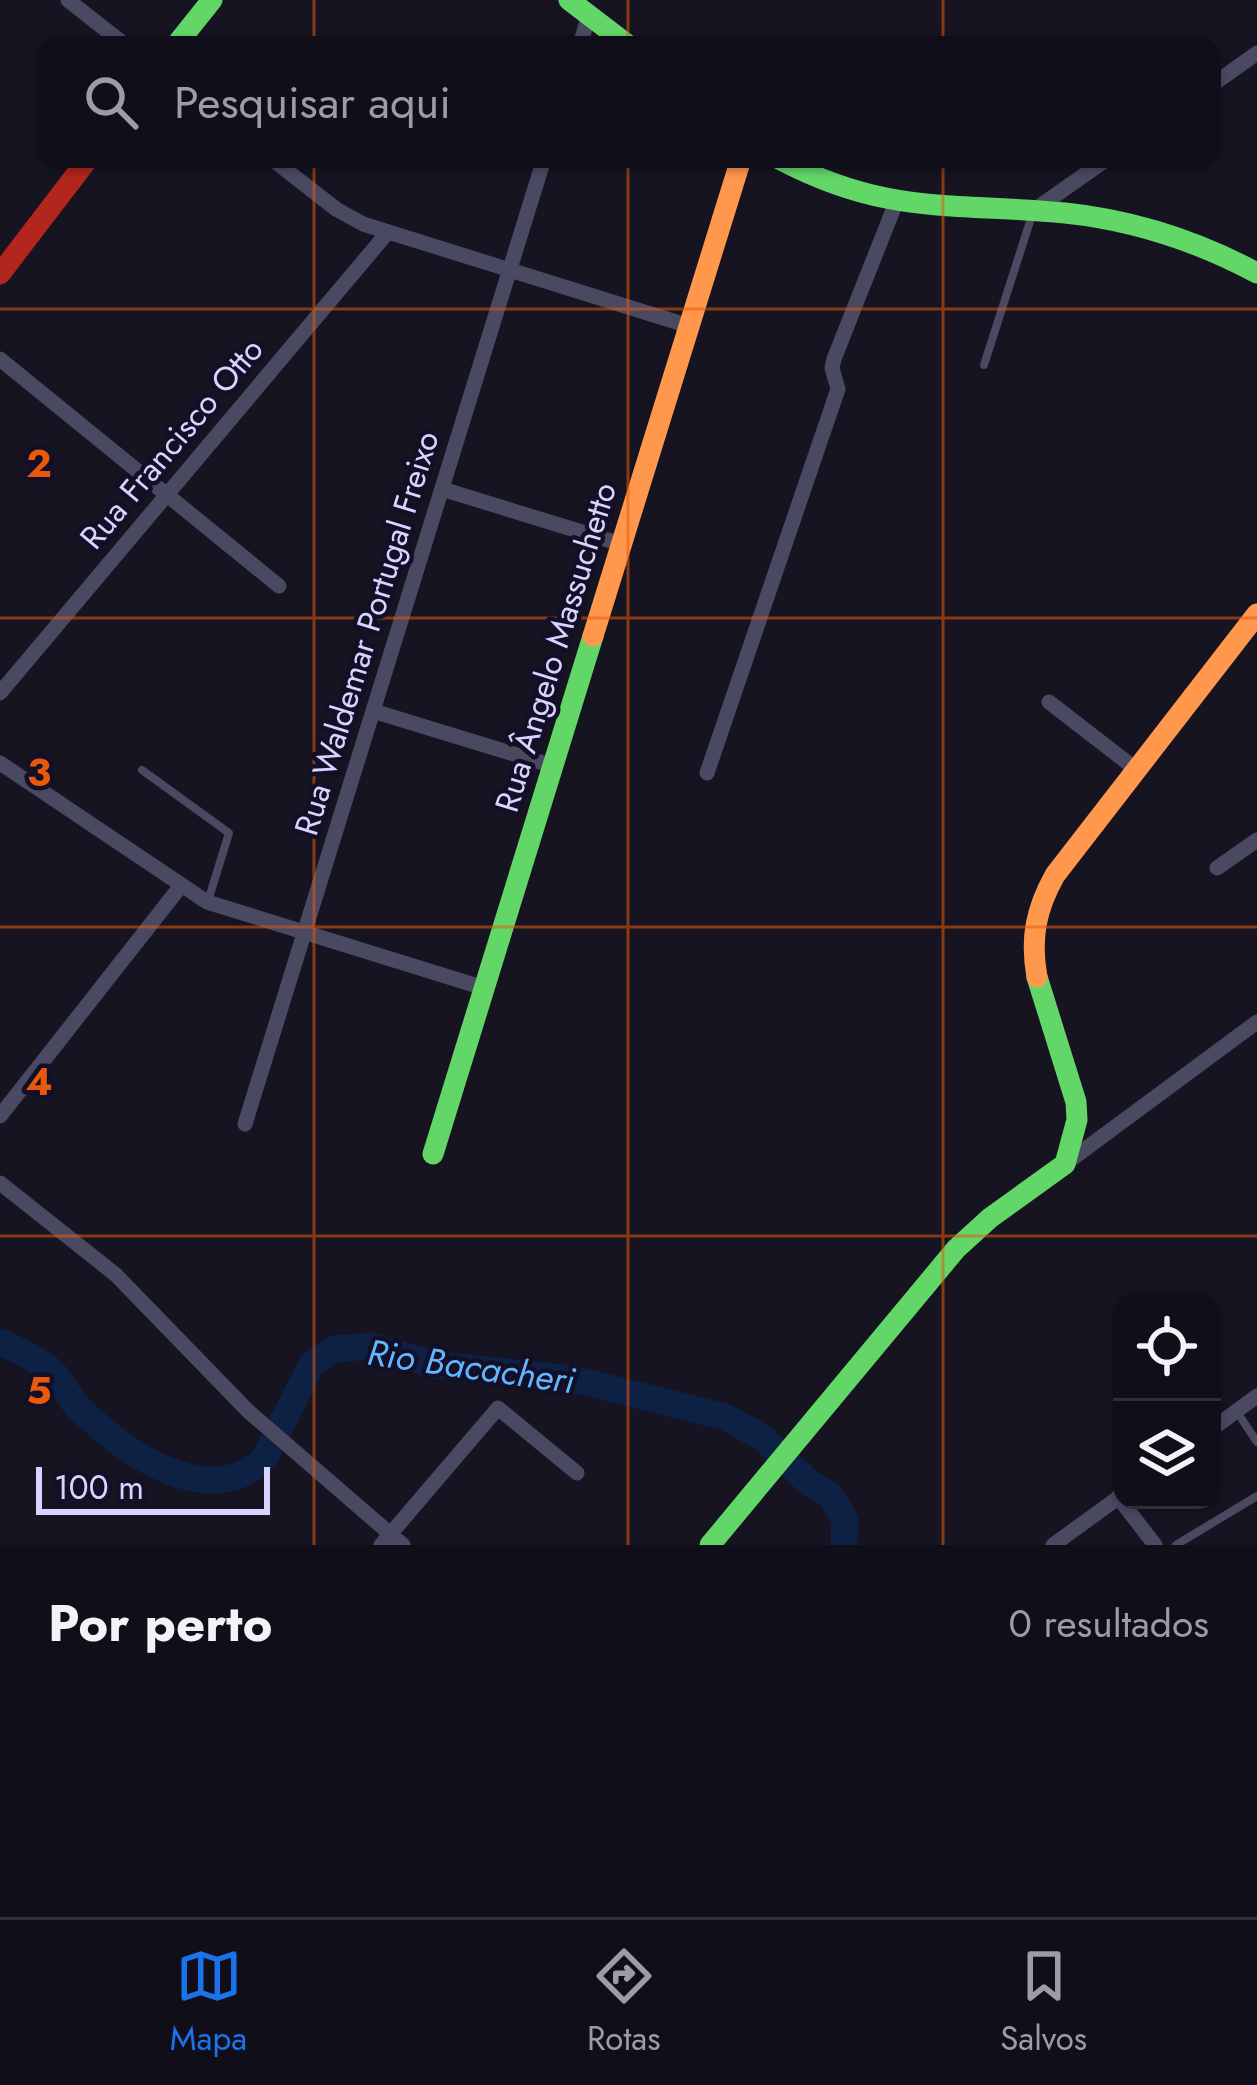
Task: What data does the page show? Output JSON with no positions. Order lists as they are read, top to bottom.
{
  "streets": {
    "street": ["Rua Francisco Otto", "Rua Waldemar Portugal Freixo", "Rua Ângelo Massuchetto"]
  },
  "water": ["Rio Bacacheri"],
  "scale_bar": "100 m",
  "page": {
    "search": "Pesquisar aqui",
    "scale": "100 m",
    "heading": ["Por perto", "0 resultados"],
    "nav": ["Mapa", "Rotas", "Salvos"]
  },
  "grid": {
    "rows": [
      "2",
      "3",
      "4",
      "5"
    ]
  }
}
